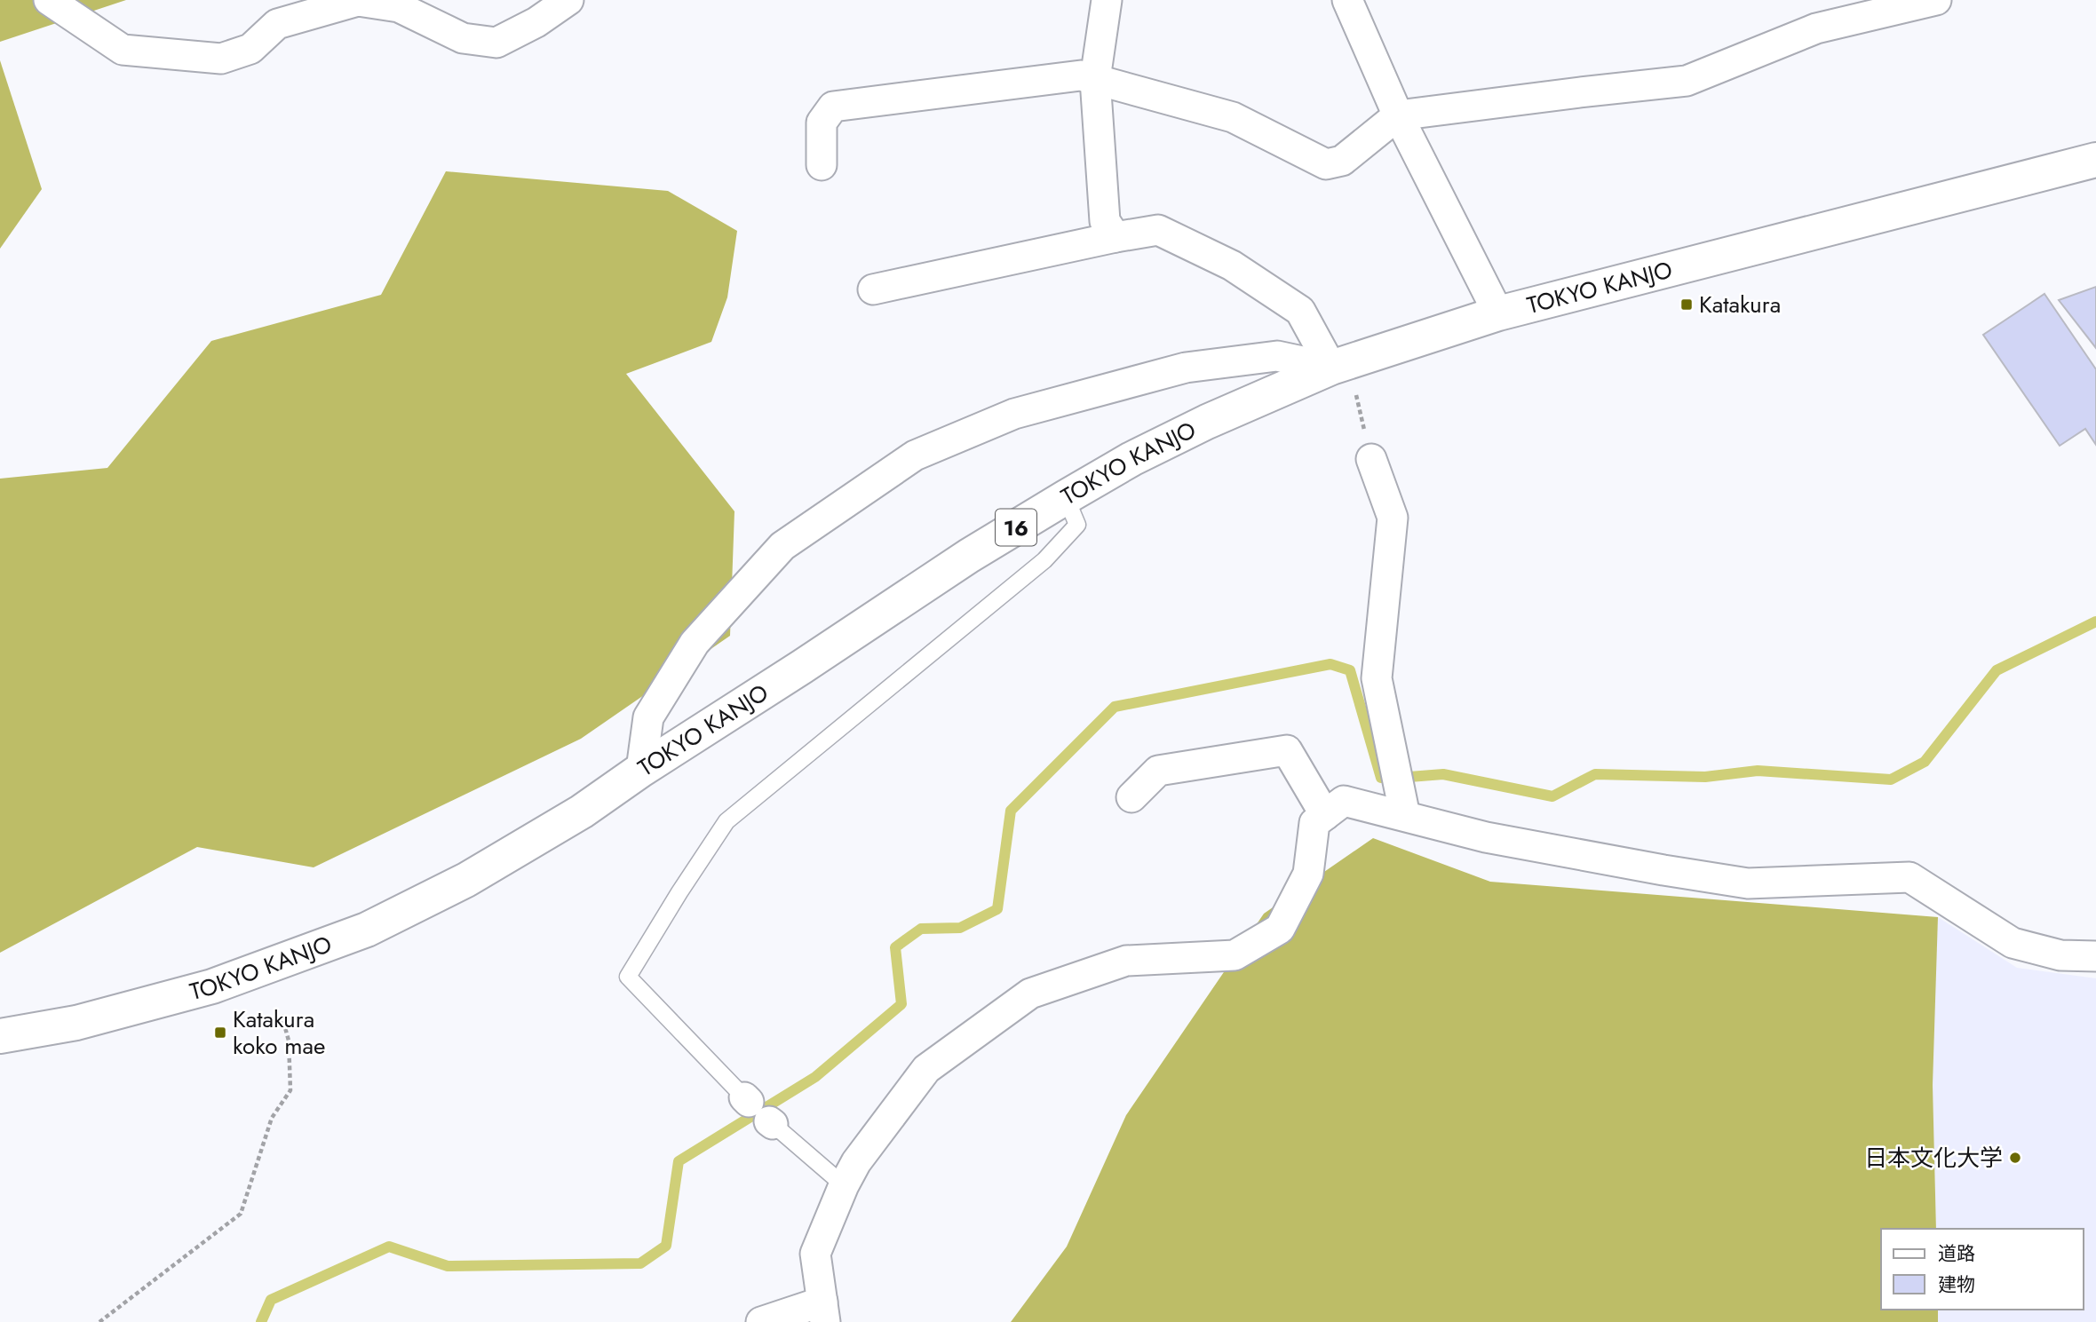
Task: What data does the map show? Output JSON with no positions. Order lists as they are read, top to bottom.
{
  "streets": {
    "highway": ["TOKYO KANJO", "16"]
  },
  "places": {
    "transit": ["Katakura", "Katakura koko mae"],
    "other": ["日本文化大学"]
  },
  "legend": ["道路", "建物"]
}
